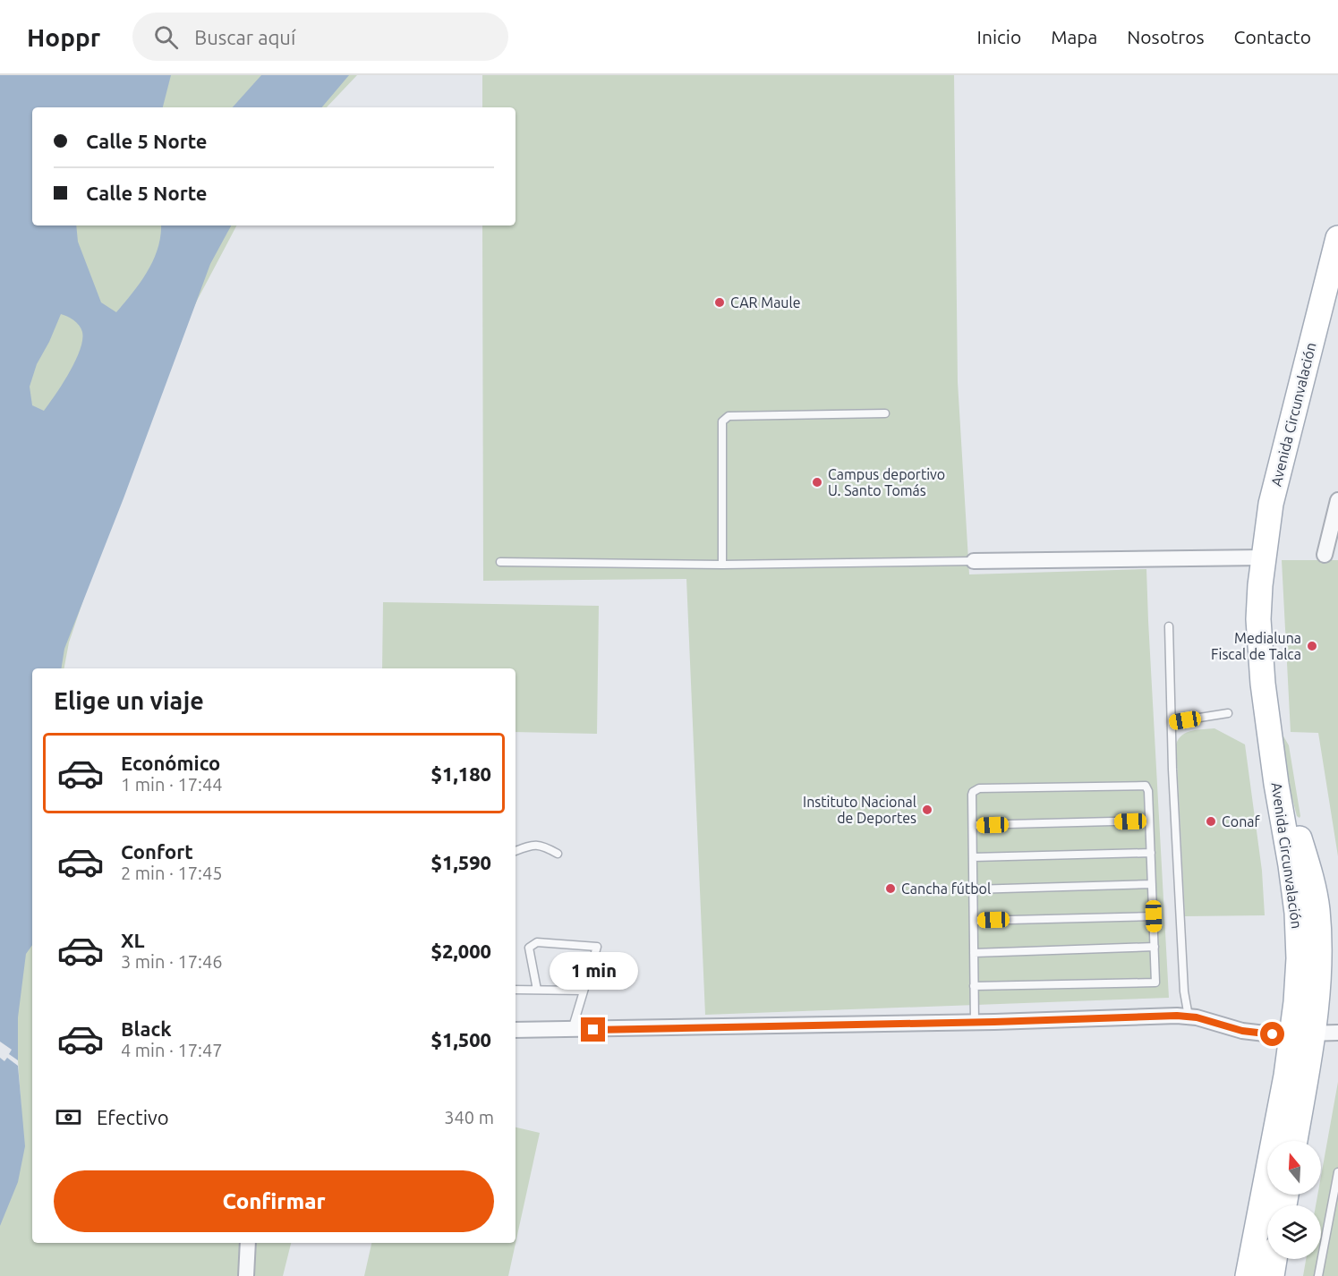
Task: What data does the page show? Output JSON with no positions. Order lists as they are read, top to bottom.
{
  "streets": {
    "main road": ["Avenida Circunvalación"]
  },
  "places": [
    "CAR Maule",
    "Campus deportivo U. Santo Tomás",
    "Medialuna Fiscal de Talca",
    "Instituto Nacional de Deportes",
    "Conaf",
    "Cancha fútbol"
  ],
  "north": "top",
  "page": {
    "header": "Hoppr",
    "search": "Buscar aquí",
    "nav": [
      "Inicio",
      "Mapa",
      "Nosotros",
      "Contacto"
    ],
    "banner": ["Calle 5 Norte", "Calle 5 Norte"],
    "heading": "Elige un viaje",
    "list": [
      {
        "name": "Económico",
        "note": "1 min · 17:44",
        "value": "$1,180"
      },
      {
        "name": "Confort",
        "note": "2 min · 17:45",
        "value": "$1,590"
      },
      {
        "name": "XL",
        "note": "3 min · 17:46",
        "value": "$2,000"
      },
      {
        "name": "Black",
        "note": "4 min · 17:47",
        "value": "$1,500"
      }
    ],
    "bubble": "1 min",
    "pay": ["Efectivo", "340 m"],
    "buttons": "Confirmar"
  }
}
